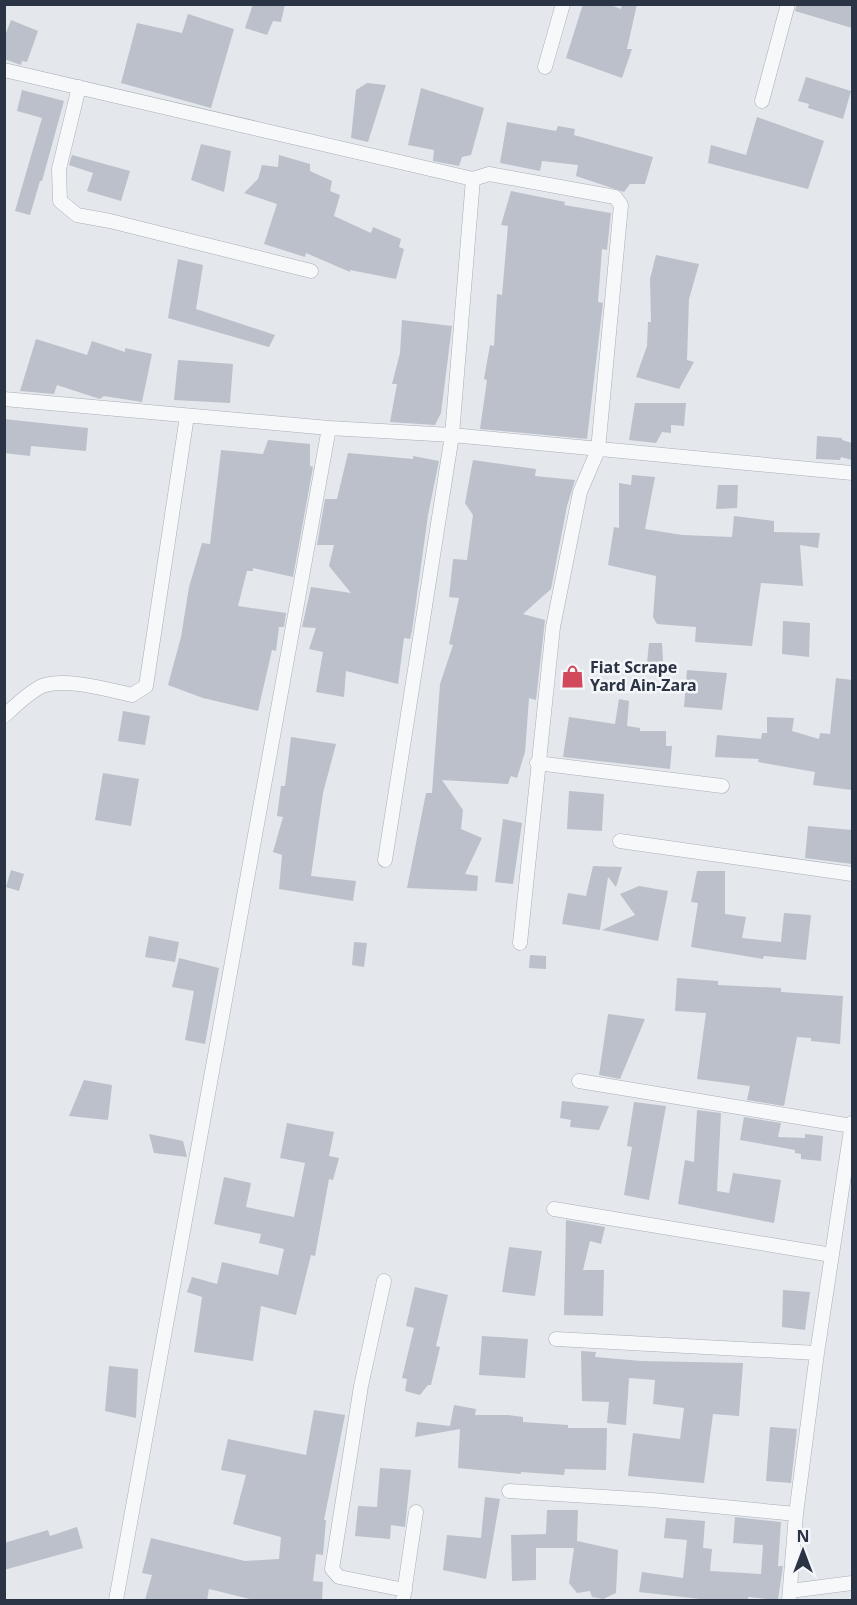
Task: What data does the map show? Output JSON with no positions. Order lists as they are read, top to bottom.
{
  "places": {
    "shop": ["Fiat Scrape Yard Ain-Zara"]
  },
  "north": "top"
}
